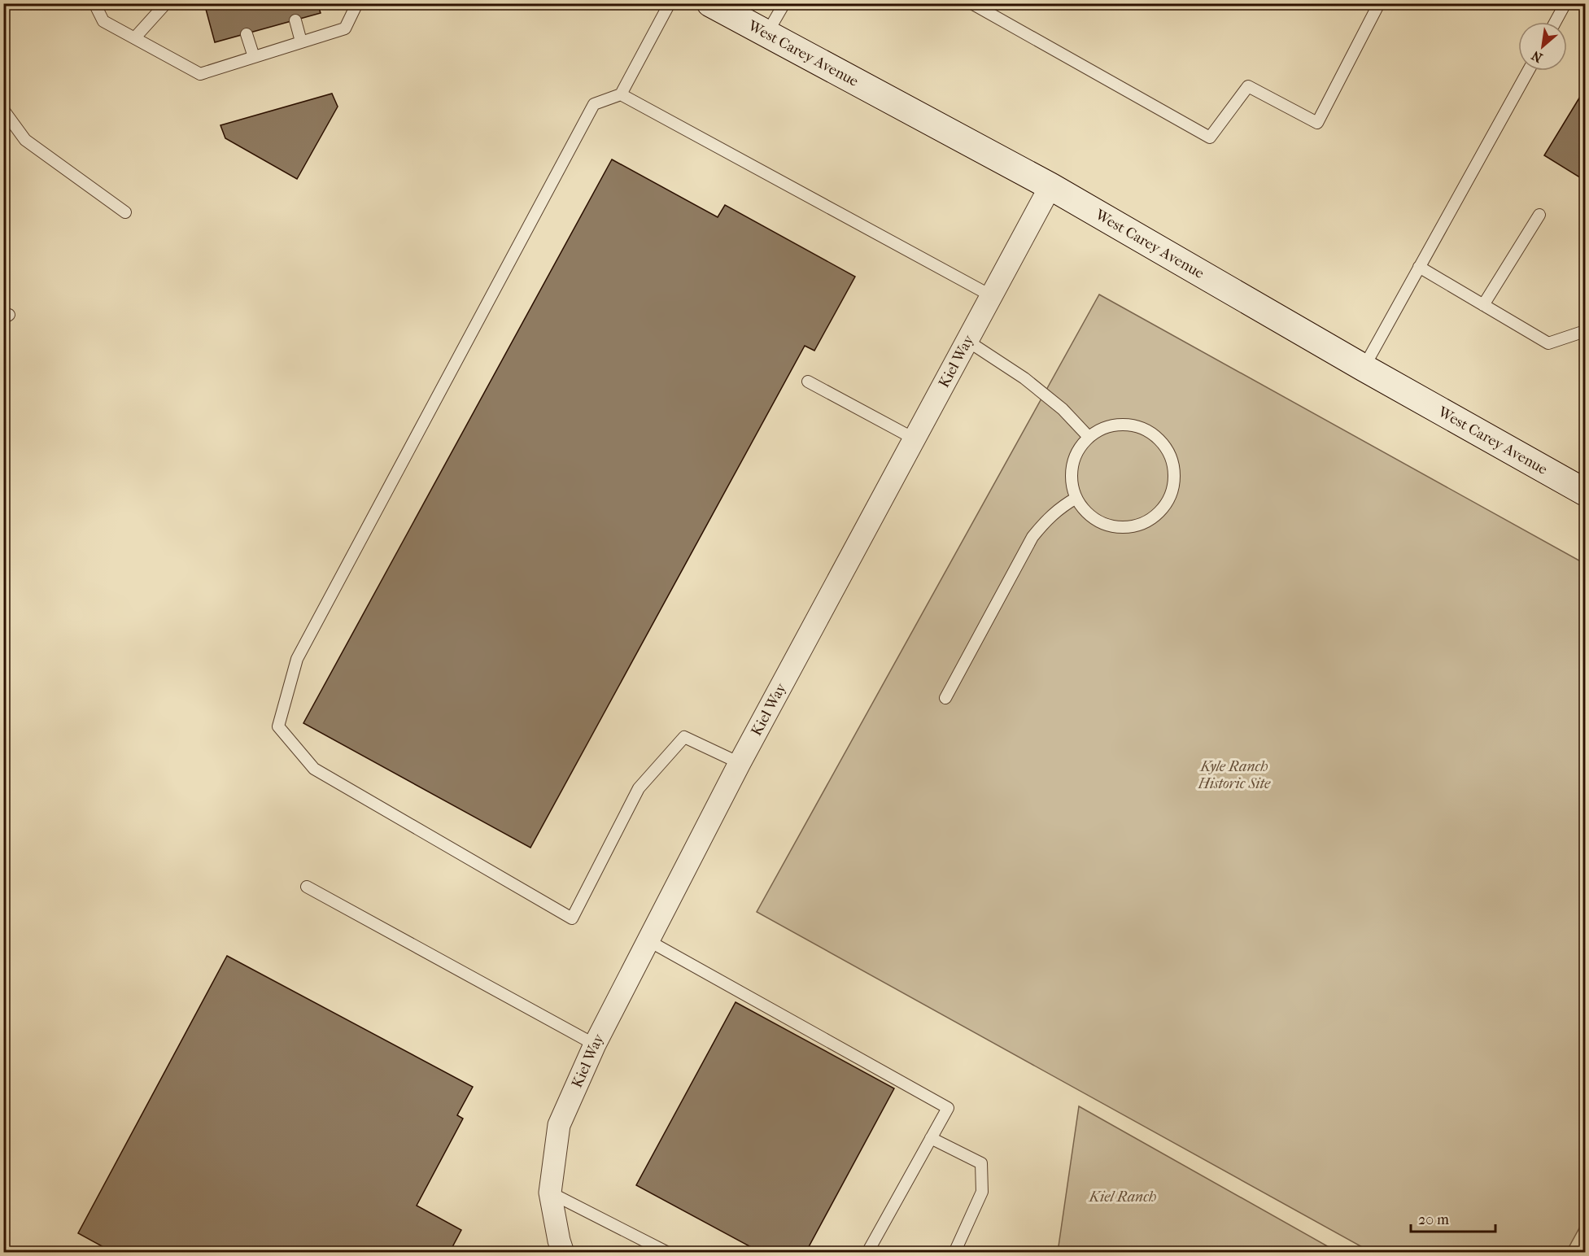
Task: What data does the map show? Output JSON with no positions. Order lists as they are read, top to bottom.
{
  "streets": {
    "main road": ["West Carey Avenue"],
    "street": ["Kiel Way"]
  },
  "crossings": [
    ["West Carey Avenue", "Kiel Way"]
  ],
  "parks": ["Kyle Ranch Historic Site", "Kiel Ranch"],
  "scale_bar": "20 m",
  "north": "bottom left"
}
